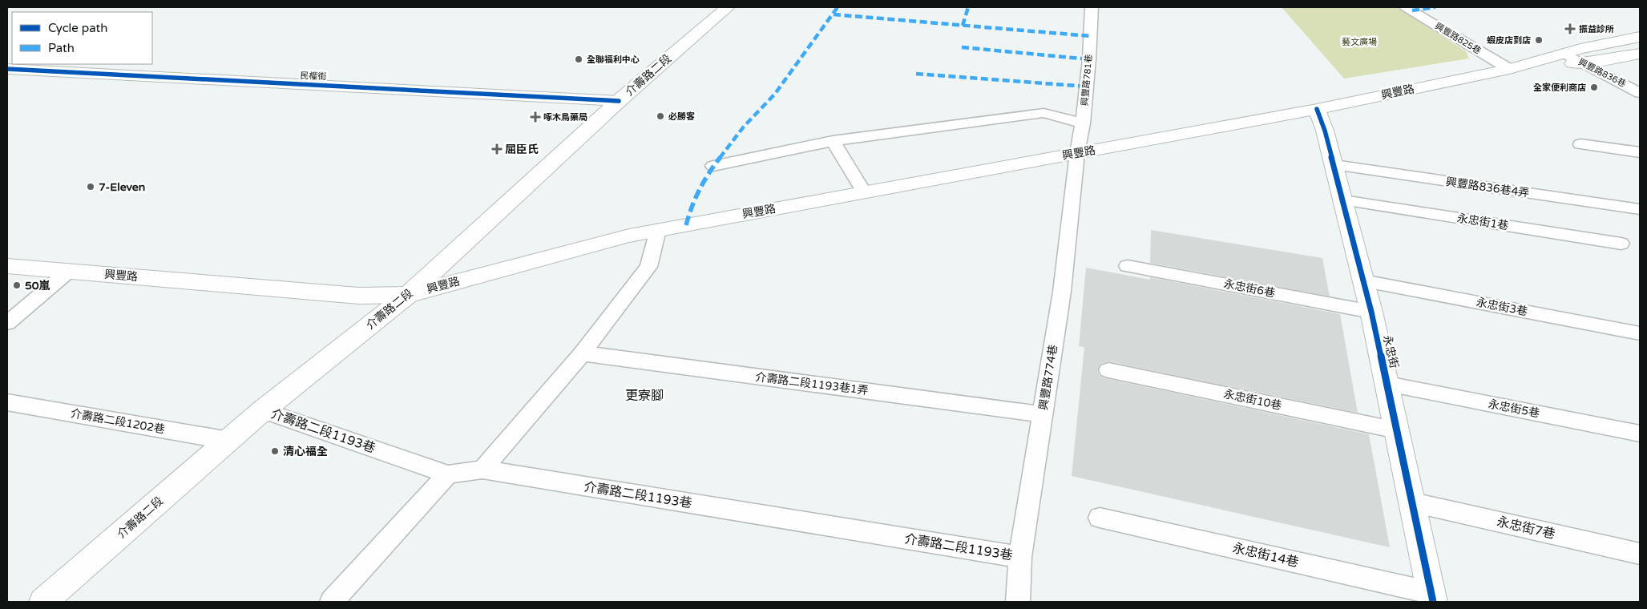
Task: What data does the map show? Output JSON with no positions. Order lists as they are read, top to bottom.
{
  "streets": {
    "main road": [
      "介壽路二段",
      "民權街",
      "興豐路",
      "永忠街"
    ],
    "lane": [
      "興豐路825巷",
      "興豐路836巷",
      "興豐路781巷",
      "興豐路836巷4弄",
      "永忠街1巷",
      "永忠街6巷",
      "永忠街3巷",
      "興豐路774巷",
      "介壽路二段1193巷1弄",
      "永忠街10巷",
      "永忠街5巷",
      "介壽路二段1202巷",
      "介壽路二段1193巷",
      "永忠街7巷",
      "永忠街14巷"
    ]
  },
  "crossings": [
    ["興豐路825巷", "興豐路"],
    ["興豐路836巷", "興豐路"],
    ["介壽路二段", "民權街"],
    ["介壽路二段", "興豐路"],
    ["介壽路二段", "介壽路二段1202巷"],
    ["介壽路二段", "介壽路二段1193巷"],
    ["興豐路781巷", "興豐路"],
    ["興豐路781巷", "興豐路774巷"],
    ["興豐路", "永忠街"],
    ["興豐路", "興豐路774巷"],
    ["興豐路836巷4弄", "永忠街"],
    ["永忠街1巷", "永忠街"],
    ["永忠街6巷", "永忠街"],
    ["永忠街3巷", "永忠街"],
    ["永忠街", "永忠街10巷"],
    ["永忠街", "永忠街5巷"],
    ["永忠街", "永忠街7巷"],
    ["永忠街", "永忠街14巷"],
    ["興豐路774巷", "介壽路二段1193巷1弄"],
    ["興豐路774巷", "介壽路二段1193巷"]
  ],
  "districts": ["更寮腳"],
  "parks": ["藝文廣場"],
  "places": {
    "health": ["振益診所", "啄木鳥藥局", "屈臣氏"],
    "other": [
      "蝦皮店到店",
      "全聯福利中心",
      "全家便利商店",
      "必勝客",
      "7-Eleven",
      "50嵐",
      "清心福全"
    ]
  },
  "legend": ["Cycle path", "Path"]
}
